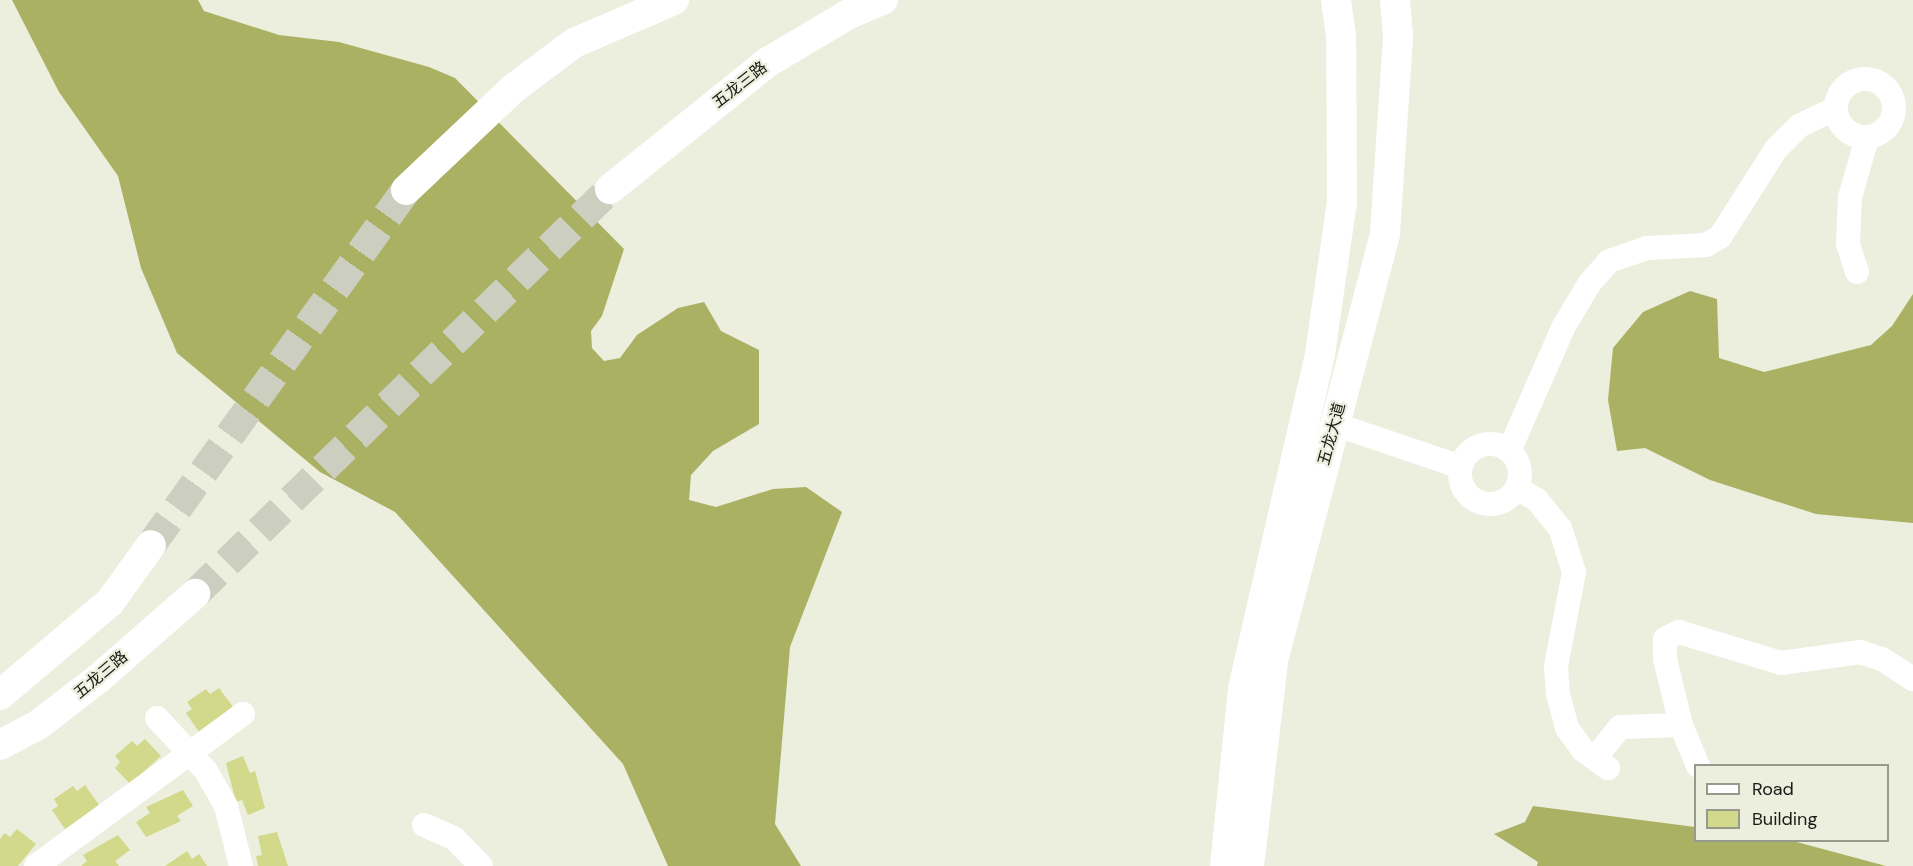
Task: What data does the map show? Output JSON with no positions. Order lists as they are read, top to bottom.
{
  "streets": {
    "main road": ["五龙三路", "五龙大道"]
  },
  "legend": ["Road", "Building"]
}
